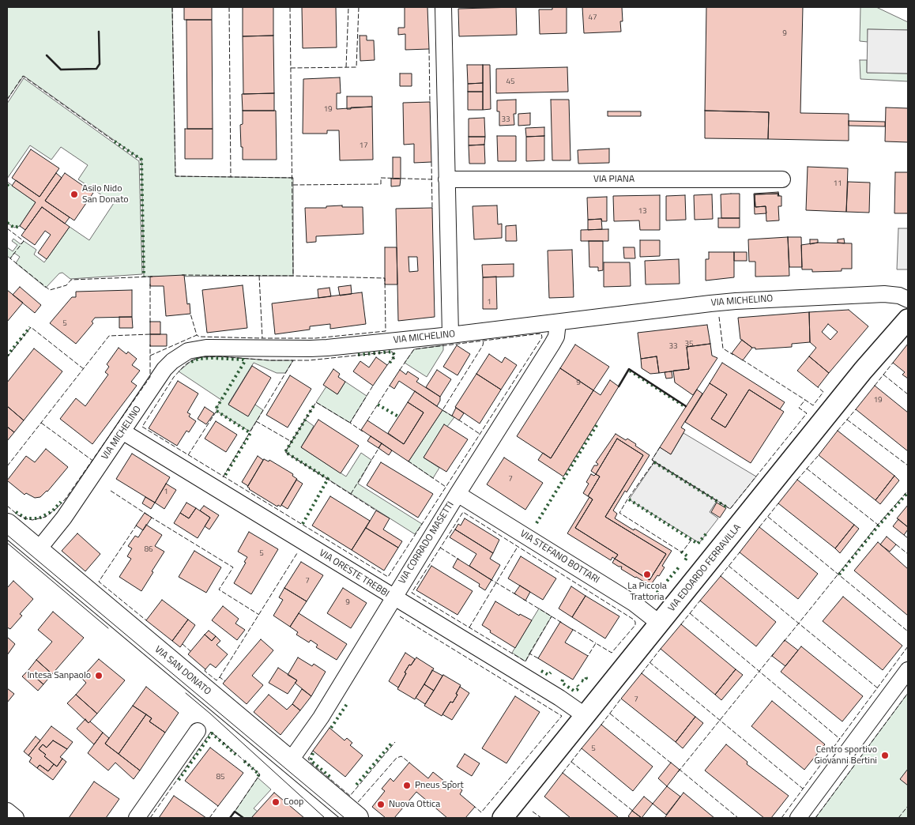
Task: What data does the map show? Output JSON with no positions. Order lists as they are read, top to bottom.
{
  "streets": {
    "main road": ["VIA SAN DONATO"],
    "street": [
      "VIA PIANA",
      "VIA MICHELINO",
      "VIA CORRADO MASETTI",
      "VIA STEFANO BOTTARI",
      "VIA EDOARDO FERRAVILLA",
      "VIA ORESTE TREBBI"
    ]
  },
  "crossings": [
    ["VIA MICHELINO", "VIA CORRADO MASETTI"],
    ["VIA MICHELINO", "VIA ORESTE TREBBI"],
    ["VIA MICHELINO", "VIA SAN DONATO"],
    ["VIA CORRADO MASETTI", "VIA STEFANO BOTTARI"],
    ["VIA CORRADO MASETTI", "VIA ORESTE TREBBI"],
    ["VIA CORRADO MASETTI", "VIA SAN DONATO"],
    ["VIA STEFANO BOTTARI", "VIA EDOARDO FERRAVILLA"],
    ["VIA EDOARDO FERRAVILLA", "VIA ORESTE TREBBI"]
  ],
  "places": [
    "Asilo Nido San Donato",
    "La Piccola Trattoria",
    "Intesa Sanpaolo",
    "Centro sportivo Giovanni Bertini",
    "Pneus Sport",
    "Coop",
    "Nuova Ottica"
  ],
  "house_numbers": [
    "47",
    "9",
    "45",
    "19",
    "33",
    "17",
    "11",
    "13",
    "1",
    "5",
    "35",
    "33",
    "9",
    "19",
    "7",
    "1",
    "86",
    "5",
    "7",
    "9",
    "7",
    "5",
    "85"
  ]
}
